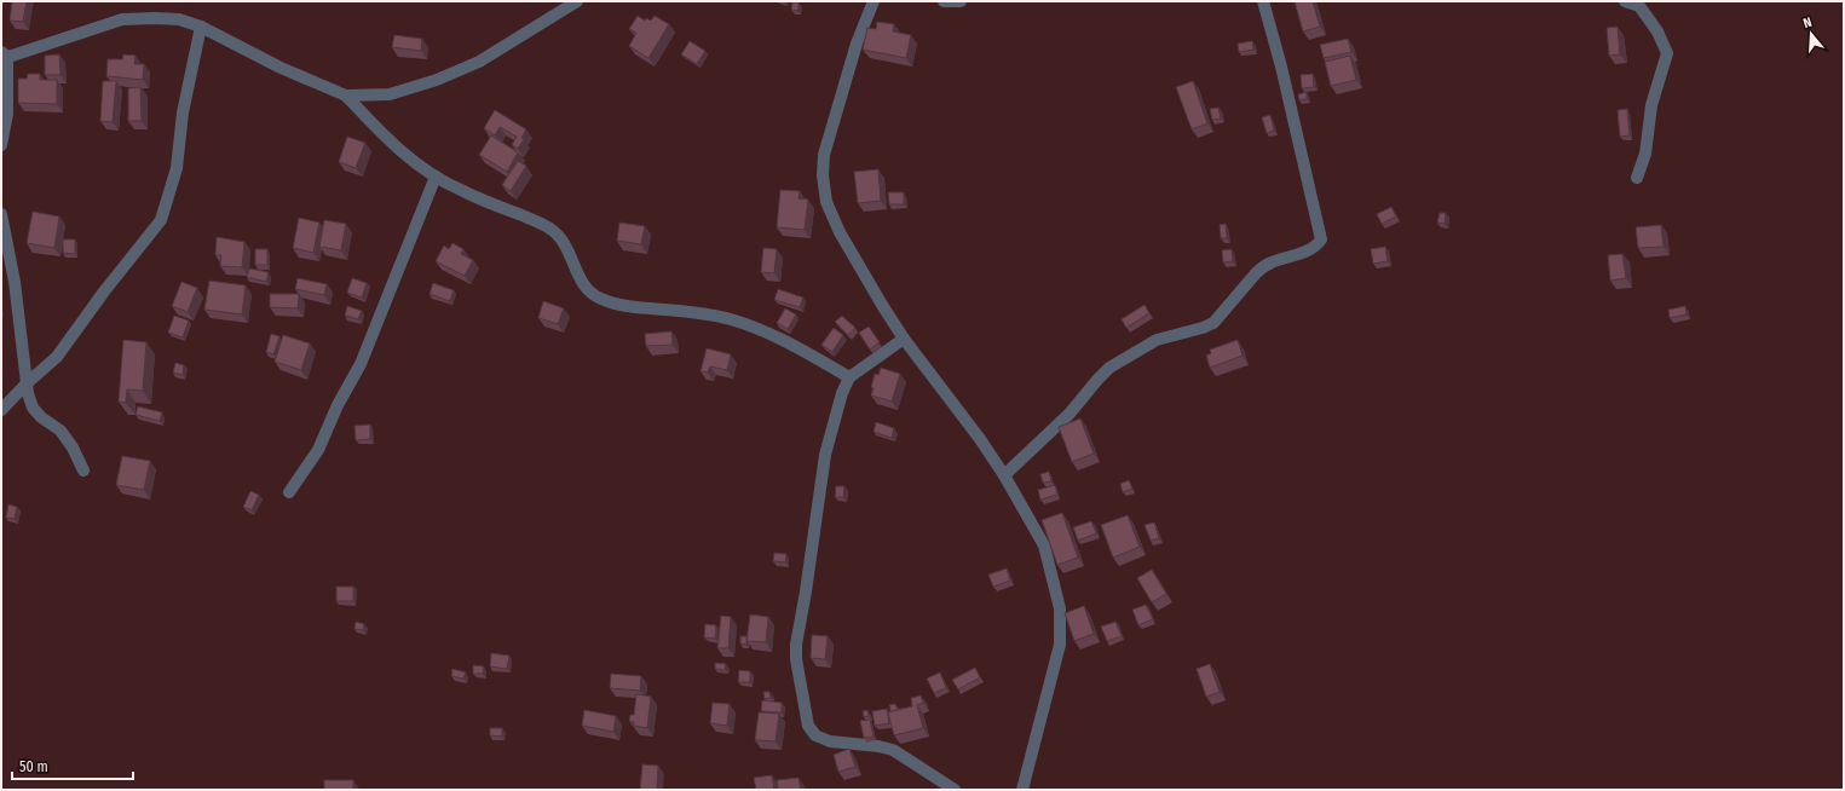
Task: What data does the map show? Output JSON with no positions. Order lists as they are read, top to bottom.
{
  "scale_bar": "50 m",
  "north": "top"
}
